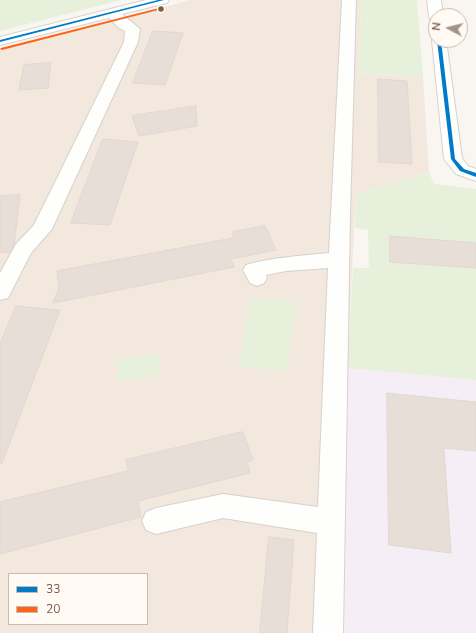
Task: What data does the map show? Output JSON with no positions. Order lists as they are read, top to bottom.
{
  "lines": ["transit line 33", "transit line 20"],
  "legend": ["33", "20"],
  "north": "left"
}
